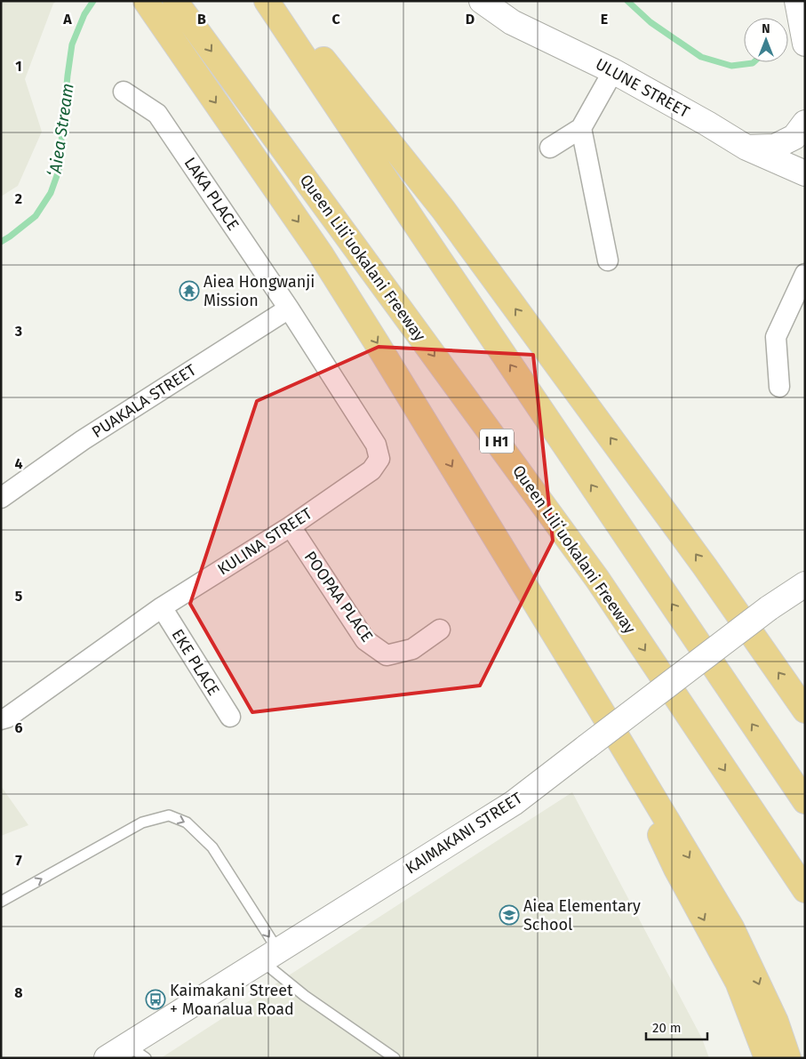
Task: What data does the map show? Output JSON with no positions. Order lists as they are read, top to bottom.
{
  "streets": {
    "highway": ["Queen Liliʻuokalani Freeway", "I H1"],
    "street": [
      "ULUNE STREET",
      "LAKA PLACE",
      "PUAKALA STREET",
      "KULINA STREET",
      "POOPAA PLACE",
      "EKE PLACE",
      "KAIMAKANI STREET"
    ]
  },
  "crossings": [
    ["LAKA PLACE", "PUAKALA STREET"],
    ["LAKA PLACE", "KULINA STREET"],
    ["PUAKALA STREET", "KULINA STREET"],
    ["KULINA STREET", "POOPAA PLACE"],
    ["KULINA STREET", "EKE PLACE"]
  ],
  "water": ["ʻAiea Stream"],
  "places": {
    "temple": ["Aiea Hongwanji Mission"],
    "school or university": ["Aiea Elementary School"],
    "bus stop": ["Kaimakani Street + Moanalua Road"]
  },
  "scale_bar": "20 m",
  "north": "top",
  "grid": {
    "columns": [
      "A",
      "B",
      "C",
      "D",
      "E"
    ],
    "rows": [
      "1",
      "2",
      "3",
      "4",
      "5",
      "6",
      "7",
      "8"
    ]
  }
}
